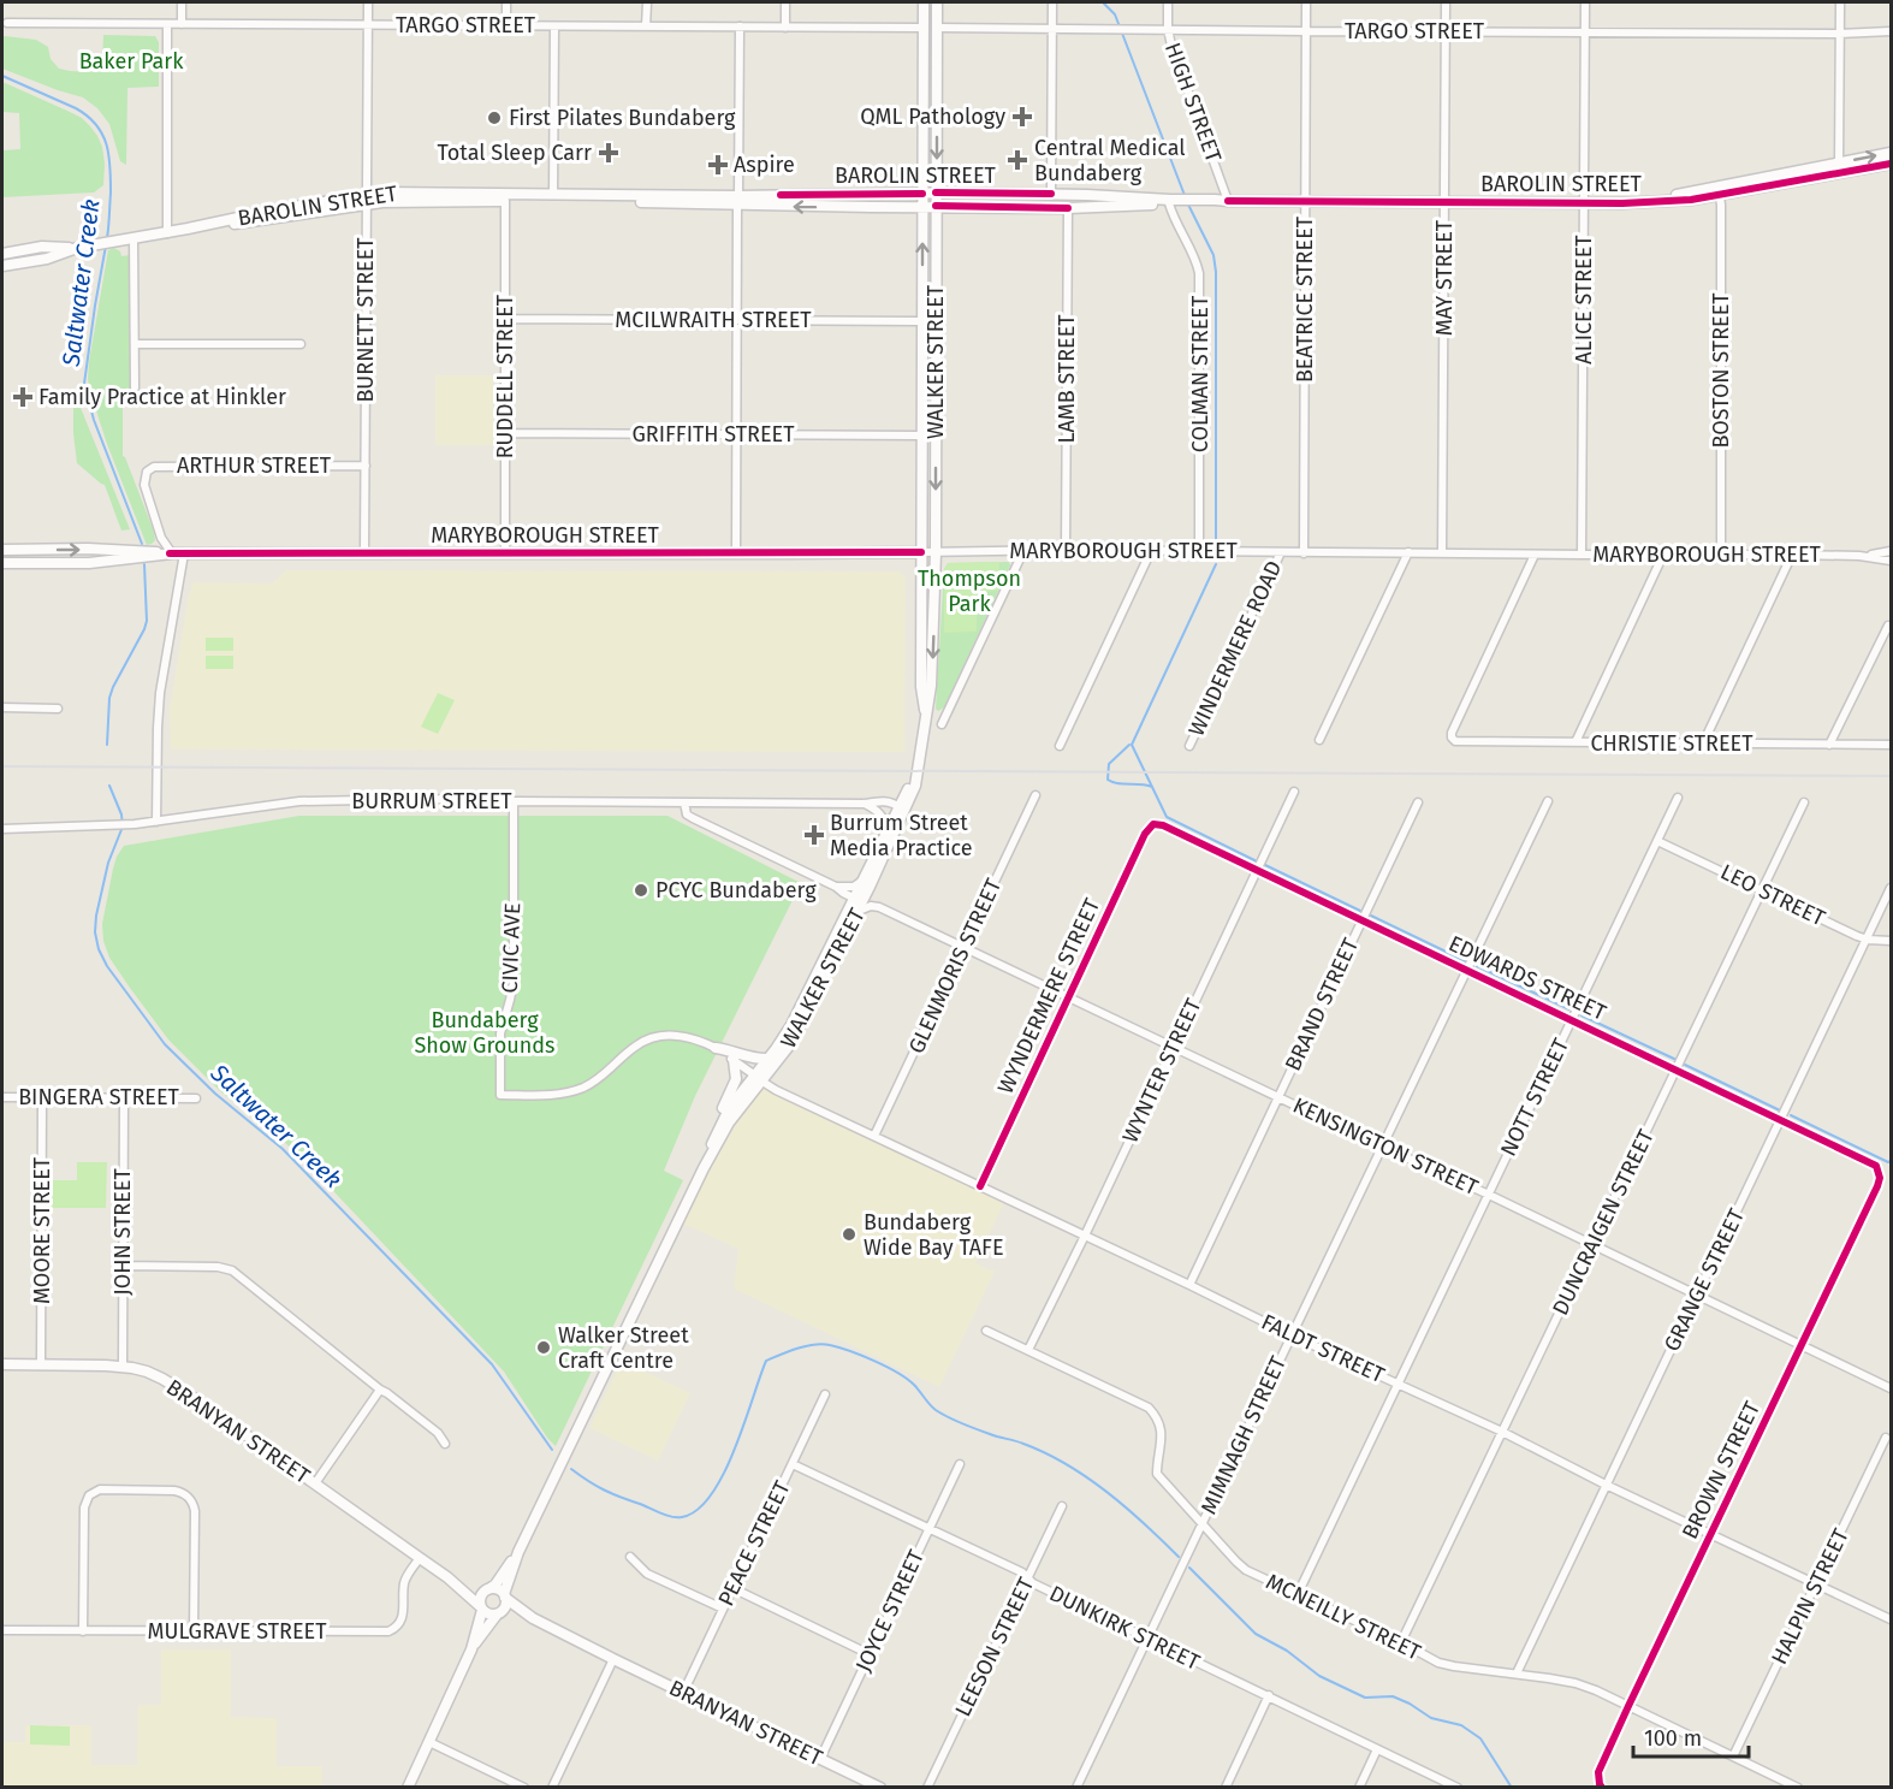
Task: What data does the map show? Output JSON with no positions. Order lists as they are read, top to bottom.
{
  "streets": {
    "main road": [
      "BAROLIN STREET",
      "WALKER STREET",
      "MARYBOROUGH STREET",
      "BRANYAN STREET"
    ],
    "street": [
      "TARGO STREET",
      "HIGH STREET",
      "MAY STREET",
      "BEATRICE STREET",
      "ALICE STREET",
      "BURNETT STREET",
      "MCILWRAITH STREET",
      "BOSTON STREET",
      "COLMAN STREET",
      "RUDDELL STREET",
      "LAMB STREET",
      "GRIFFITH STREET",
      "ARTHUR STREET",
      "WINDERMERE ROAD",
      "CHRISTIE STREET",
      "BURRUM STREET",
      "LEO STREET",
      "CIVIC AVE",
      "GLENMORIS STREET",
      "EDWARDS STREET",
      "WYNDERMERE STREET",
      "BRAND STREET",
      "WYNTER STREET",
      "BINGERA STREET",
      "NOTT STREET",
      "KENSINGTON STREET",
      "DUNCRAIGEN STREET",
      "MOORE STREET",
      "JOHN STREET",
      "GRANGE STREET",
      "FALDT STREET",
      "MIMNAGH STREET",
      "BROWN STREET",
      "PEACE STREET",
      "HALPIN STREET",
      "JOYCE STREET",
      "MCNEILLY STREET",
      "DUNKIRK STREET",
      "MULGRAVE STREET",
      "LEESON STREET"
    ]
  },
  "crossings": [
    ["TARGO STREET", "HIGH STREET"],
    ["TARGO STREET", "MAY STREET"],
    ["TARGO STREET", "BEATRICE STREET"],
    ["TARGO STREET", "ALICE STREET"],
    ["TARGO STREET", "BURNETT STREET"],
    ["TARGO STREET", "WALKER STREET"],
    ["HIGH STREET", "BAROLIN STREET"],
    ["BAROLIN STREET", "MAY STREET"],
    ["BAROLIN STREET", "BEATRICE STREET"],
    ["BAROLIN STREET", "ALICE STREET"],
    ["BAROLIN STREET", "BURNETT STREET"],
    ["BAROLIN STREET", "WALKER STREET"],
    ["BAROLIN STREET", "BOSTON STREET"],
    ["BAROLIN STREET", "COLMAN STREET"],
    ["BAROLIN STREET", "RUDDELL STREET"],
    ["BAROLIN STREET", "LAMB STREET"],
    ["MAY STREET", "MARYBOROUGH STREET"],
    ["BEATRICE STREET", "MARYBOROUGH STREET"],
    ["ALICE STREET", "MARYBOROUGH STREET"],
    ["BURNETT STREET", "ARTHUR STREET"],
    ["BURNETT STREET", "MARYBOROUGH STREET"],
    ["MCILWRAITH STREET", "WALKER STREET"],
    ["MCILWRAITH STREET", "RUDDELL STREET"],
    ["WALKER STREET", "GRIFFITH STREET"],
    ["WALKER STREET", "MARYBOROUGH STREET"],
    ["WALKER STREET", "BURRUM STREET"],
    ["WALKER STREET", "FALDT STREET"],
    ["WALKER STREET", "BRANYAN STREET"],
    ["BOSTON STREET", "MARYBOROUGH STREET"],
    ["COLMAN STREET", "MARYBOROUGH STREET"],
    ["RUDDELL STREET", "GRIFFITH STREET"],
    ["RUDDELL STREET", "MARYBOROUGH STREET"],
    ["LAMB STREET", "MARYBOROUGH STREET"],
    ["ARTHUR STREET", "MARYBOROUGH STREET"],
    ["MARYBOROUGH STREET", "WINDERMERE ROAD"],
    ["MARYBOROUGH STREET", "CHRISTIE STREET"],
    ["BURRUM STREET", "CIVIC AVE"],
    ["LEO STREET", "NOTT STREET"],
    ["LEO STREET", "DUNCRAIGEN STREET"],
    ["LEO STREET", "GRANGE STREET"],
    ["CIVIC AVE", "FALDT STREET"],
    ["GLENMORIS STREET", "KENSINGTON STREET"],
    ["GLENMORIS STREET", "FALDT STREET"],
    ["EDWARDS STREET", "WYNDERMERE STREET"],
    ["EDWARDS STREET", "BRAND STREET"],
    ["EDWARDS STREET", "WYNTER STREET"],
    ["EDWARDS STREET", "NOTT STREET"],
    ["EDWARDS STREET", "DUNCRAIGEN STREET"],
    ["EDWARDS STREET", "GRANGE STREET"],
    ["EDWARDS STREET", "MIMNAGH STREET"],
    ["EDWARDS STREET", "BROWN STREET"],
    ["WYNDERMERE STREET", "KENSINGTON STREET"],
    ["WYNDERMERE STREET", "FALDT STREET"],
    ["BRAND STREET", "KENSINGTON STREET"],
    ["BRAND STREET", "FALDT STREET"],
    ["WYNTER STREET", "KENSINGTON STREET"],
    ["WYNTER STREET", "FALDT STREET"],
    ["WYNTER STREET", "MCNEILLY STREET"],
    ["BINGERA STREET", "MOORE STREET"],
    ["BINGERA STREET", "JOHN STREET"],
    ["NOTT STREET", "KENSINGTON STREET"],
    ["NOTT STREET", "FALDT STREET"],
    ["NOTT STREET", "MCNEILLY STREET"],
    ["KENSINGTON STREET", "DUNCRAIGEN STREET"],
    ["KENSINGTON STREET", "GRANGE STREET"],
    ["KENSINGTON STREET", "MIMNAGH STREET"],
    ["KENSINGTON STREET", "BROWN STREET"],
    ["DUNCRAIGEN STREET", "FALDT STREET"],
    ["DUNCRAIGEN STREET", "MCNEILLY STREET"],
    ["MOORE STREET", "BRANYAN STREET"],
    ["JOHN STREET", "BRANYAN STREET"],
    ["GRANGE STREET", "FALDT STREET"],
    ["GRANGE STREET", "MCNEILLY STREET"],
    ["FALDT STREET", "MIMNAGH STREET"],
    ["FALDT STREET", "BROWN STREET"],
    ["FALDT STREET", "HALPIN STREET"],
    ["BRANYAN STREET", "PEACE STREET"],
    ["BRANYAN STREET", "JOYCE STREET"],
    ["BRANYAN STREET", "MULGRAVE STREET"],
    ["MIMNAGH STREET", "MCNEILLY STREET"],
    ["MIMNAGH STREET", "DUNKIRK STREET"],
    ["BROWN STREET", "MCNEILLY STREET"],
    ["PEACE STREET", "DUNKIRK STREET"],
    ["HALPIN STREET", "MCNEILLY STREET"],
    ["JOYCE STREET", "DUNKIRK STREET"],
    ["DUNKIRK STREET", "LEESON STREET"]
  ],
  "water": ["Saltwater Creek"],
  "parks": ["Baker Park", "Thompson Park", "Bundaberg Show Grounds"],
  "places": {
    "health": [
      "QML Pathology",
      "Total Sleep Carr",
      "Central Medical Bundaberg",
      "Aspire",
      "Family Practice at Hinkler",
      "Burrum Street Media Practice"
    ],
    "other": [
      "First Pilates Bundaberg",
      "PCYC Bundaberg",
      "Bundaberg Wide Bay TAFE",
      "Walker Street Craft Centre"
    ]
  },
  "scale_bar": "100 m"
}
